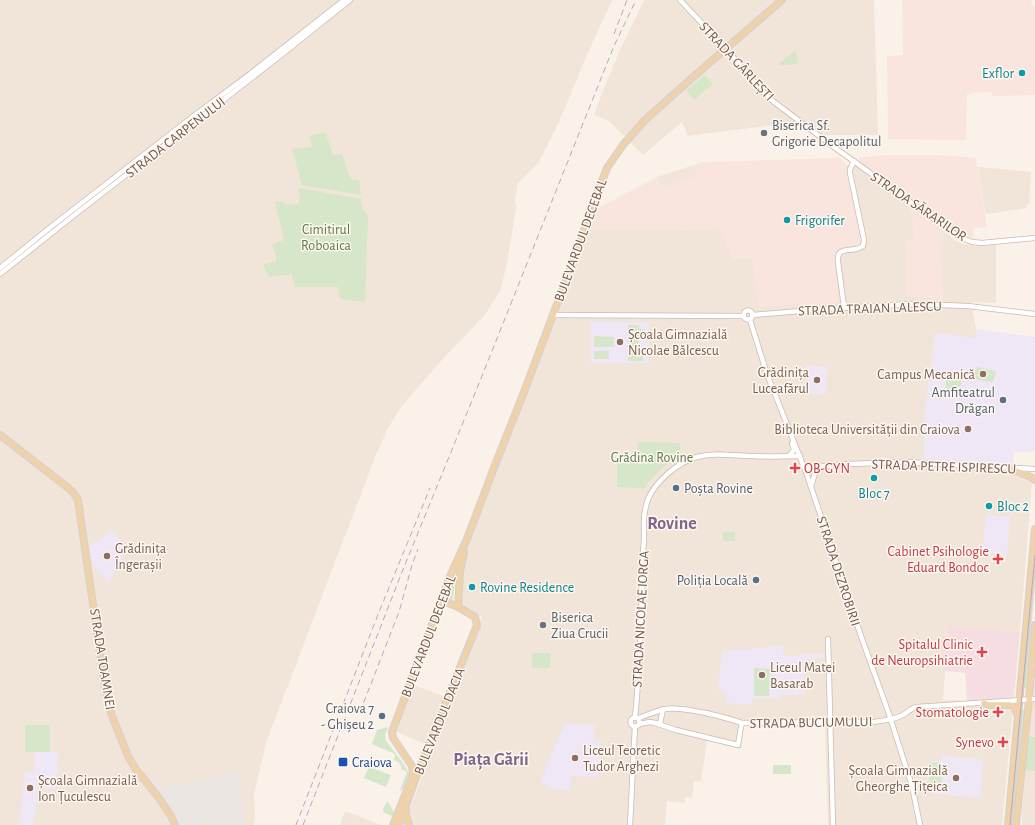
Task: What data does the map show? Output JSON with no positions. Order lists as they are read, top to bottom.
{
  "streets": {
    "main road": ["BULEVARDUL DECEBAL", "STRADA TOAMNEI", "BULEVARDUL DACIA"],
    "street": [
      "STRADA GÂRLEȘTI",
      "STRADA CARPENULUI",
      "STRADA SĂRARILOR",
      "STRADA TRAIAN LALESCU",
      "STRADA PETRE ISPIRESCU",
      "STRADA DEZROBIRII",
      "STRADA NICOLAE IORGA",
      "STRADA BUCIUMULUI"
    ]
  },
  "crossings": [
    ["STRADA GÂRLEȘTI", "STRADA SĂRARILOR"],
    ["STRADA GÂRLEȘTI", "BULEVARDUL DECEBAL"],
    ["BULEVARDUL DECEBAL", "BULEVARDUL DACIA"],
    ["STRADA TRAIAN LALESCU", "STRADA DEZROBIRII"],
    ["STRADA PETRE ISPIRESCU", "STRADA DEZROBIRII"],
    ["STRADA DEZROBIRII", "STRADA NICOLAE IORGA"],
    ["STRADA DEZROBIRII", "STRADA BUCIUMULUI"],
    ["STRADA NICOLAE IORGA", "STRADA BUCIUMULUI"]
  ],
  "districts": ["Rovine", "Piața Gării"],
  "parks": ["Cimitirul Roboaica", "Grădina Rovine"],
  "places": {
    "other": [
      "Exflor",
      "Biserica Sf. Grigorie Decapolitul",
      "Frigorifer",
      "Școala Gimnazială Nicolae Bălcescu",
      "Campus Mecanică",
      "Grădinița Luceafărul",
      "Amfiteatrul Drăgan",
      "Biblioteca Universității din Craiova",
      "Bloc 7",
      "Poșta Rovine",
      "Bloc 2",
      "Grădinița Îngerașii",
      "Poliția Locală",
      "Rovine Residence",
      "Biserica Ziua Crucii",
      "Liceul Matei Basarab",
      "Craiova 7 - Ghișeu 2",
      "Liceul Teoretic Tudor Arghezi",
      "Școala Gimnazială Gheorghe Țițeica",
      "Școala Gimnazială Ion Țuculescu"
    ],
    "health": [
      "OB-GYN",
      "Cabinet Psihologie Eduard Bondoc",
      "Spitalul Clinic de Neuropsihiatrie",
      "Stomatologie",
      "Synevo"
    ],
    "transit": ["Craiova"]
  }
}
